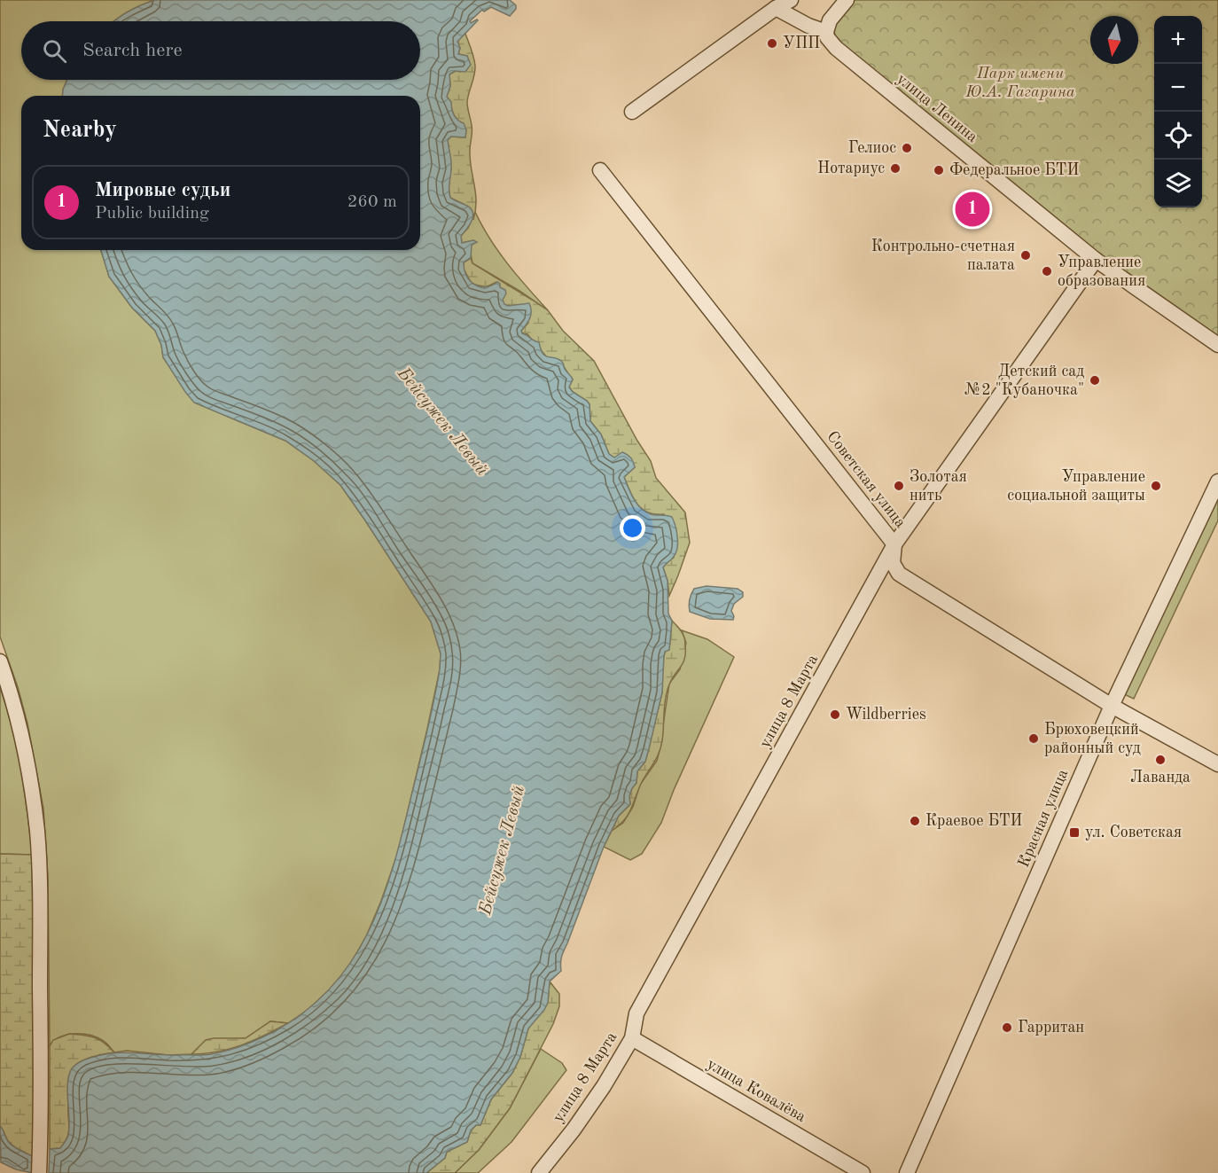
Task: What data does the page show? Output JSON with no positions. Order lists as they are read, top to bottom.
{
  "streets": {
    "street": [
      "улица Ленина",
      "Советская улица",
      "улица 8 Марта",
      "Красная улица",
      "улица Ковалёва"
    ]
  },
  "crossings": [
    ["улица Ленина", "улица 8 Марта"],
    ["Советская улица", "улица 8 Марта"],
    ["Советская улица", "Красная улица"],
    ["улица 8 Марта", "улица Ковалёва"]
  ],
  "water": ["Бейсужек Левый"],
  "parks": ["Парк имени Ю.А. Гагарина"],
  "places": {
    "other": [
      "УПП",
      "Гелиос",
      "Нотариус",
      "Федеральное БТИ",
      "Контрольно-счетная палата",
      "Управление образования",
      "Детский сад №2 \"Кубаночка\"",
      "Золотая нить",
      "Управление социальной защиты",
      "Wildberries",
      "Брюховецкий районный суд",
      "Лаванда",
      "Краевое БТИ",
      "Гарритан"
    ],
    "transit": ["ул. Советская"]
  },
  "north": "bottom",
  "page": {
    "map_buttons": ["+", "−"],
    "search": "Search here",
    "heading": "Nearby",
    "list": [
      {
        "mark": "1",
        "name": "Мировые судьи",
        "note": "Public building",
        "value": "260 m"
      }
    ],
    "pins": "1"
  }
}
